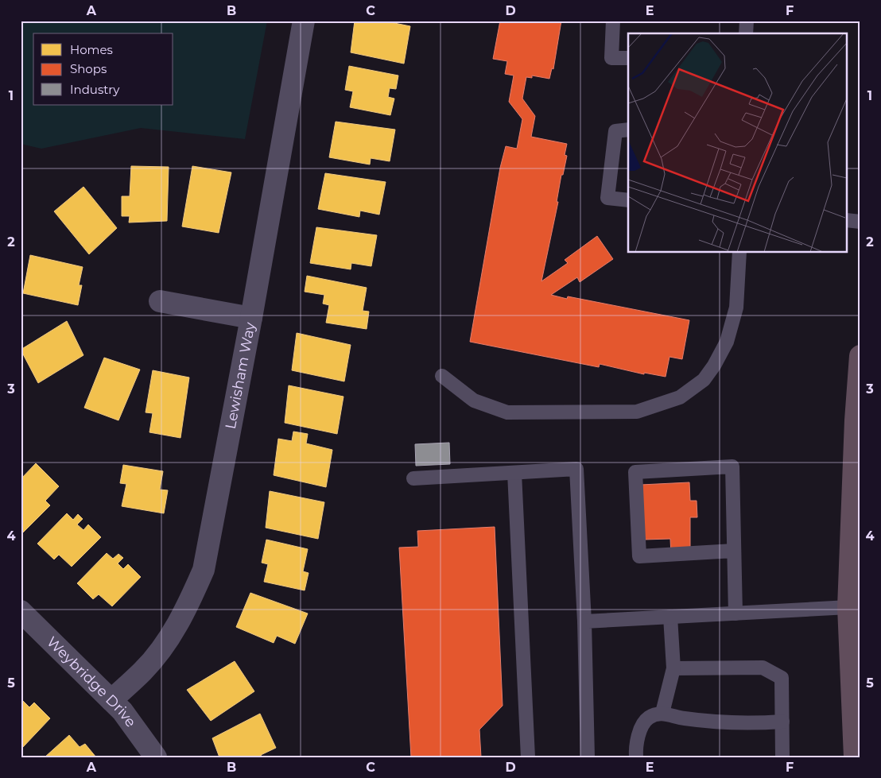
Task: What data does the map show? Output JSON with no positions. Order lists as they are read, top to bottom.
{
  "streets": {
    "street": ["Lewisham Way", "Weybridge Drive"]
  },
  "crossings": [
    ["Lewisham Way", "Weybridge Drive"]
  ],
  "legend": ["Homes", "Shops", "Industry"],
  "grid": {
    "columns": [
      "A",
      "B",
      "C",
      "D",
      "E",
      "F"
    ],
    "rows": [
      "1",
      "2",
      "3",
      "4",
      "5"
    ]
  }
}
